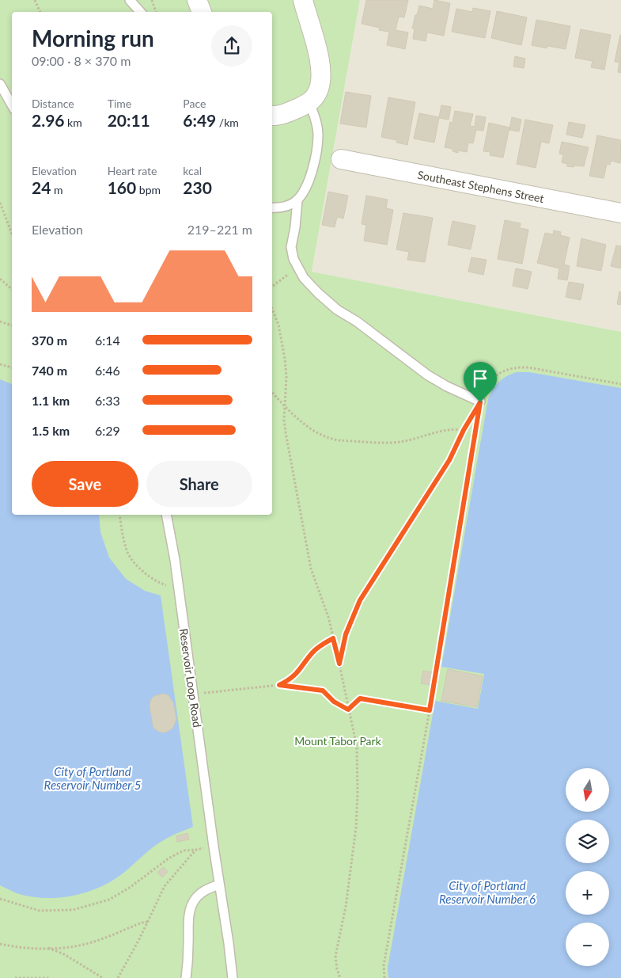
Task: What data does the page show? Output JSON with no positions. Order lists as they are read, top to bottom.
{
  "streets": {
    "street": ["Southeast Stephens Street"],
    "lane": ["Reservoir Loop Road"]
  },
  "water": ["City of Portland Reservoir Number 5", "City of Portland Reservoir Number 6"],
  "parks": ["Mount Tabor Park"],
  "north": "bottom",
  "page": {
    "heading": ["Morning run", "09:00 · 8 × 370 m"],
    "stats": [
      ["Distance", "2.96 km"],
      ["Time", "20:11"],
      ["Pace", "6:49 /km"],
      ["Elevation", "24 m"],
      ["Heart rate", "160 bpm"],
      ["kcal", "230"]
    ],
    "chart": ["Elevation", "219–221 m"],
    "list": [
      {
        "name": "370 m",
        "note": "6:14"
      },
      {
        "name": "740 m",
        "note": "6:46"
      },
      {
        "name": "1.1 km",
        "note": "6:33"
      },
      {
        "name": "1.5 km",
        "note": "6:29"
      }
    ],
    "buttons": ["Save", "Share"],
    "map_buttons": ["+", "−"]
  }
}
